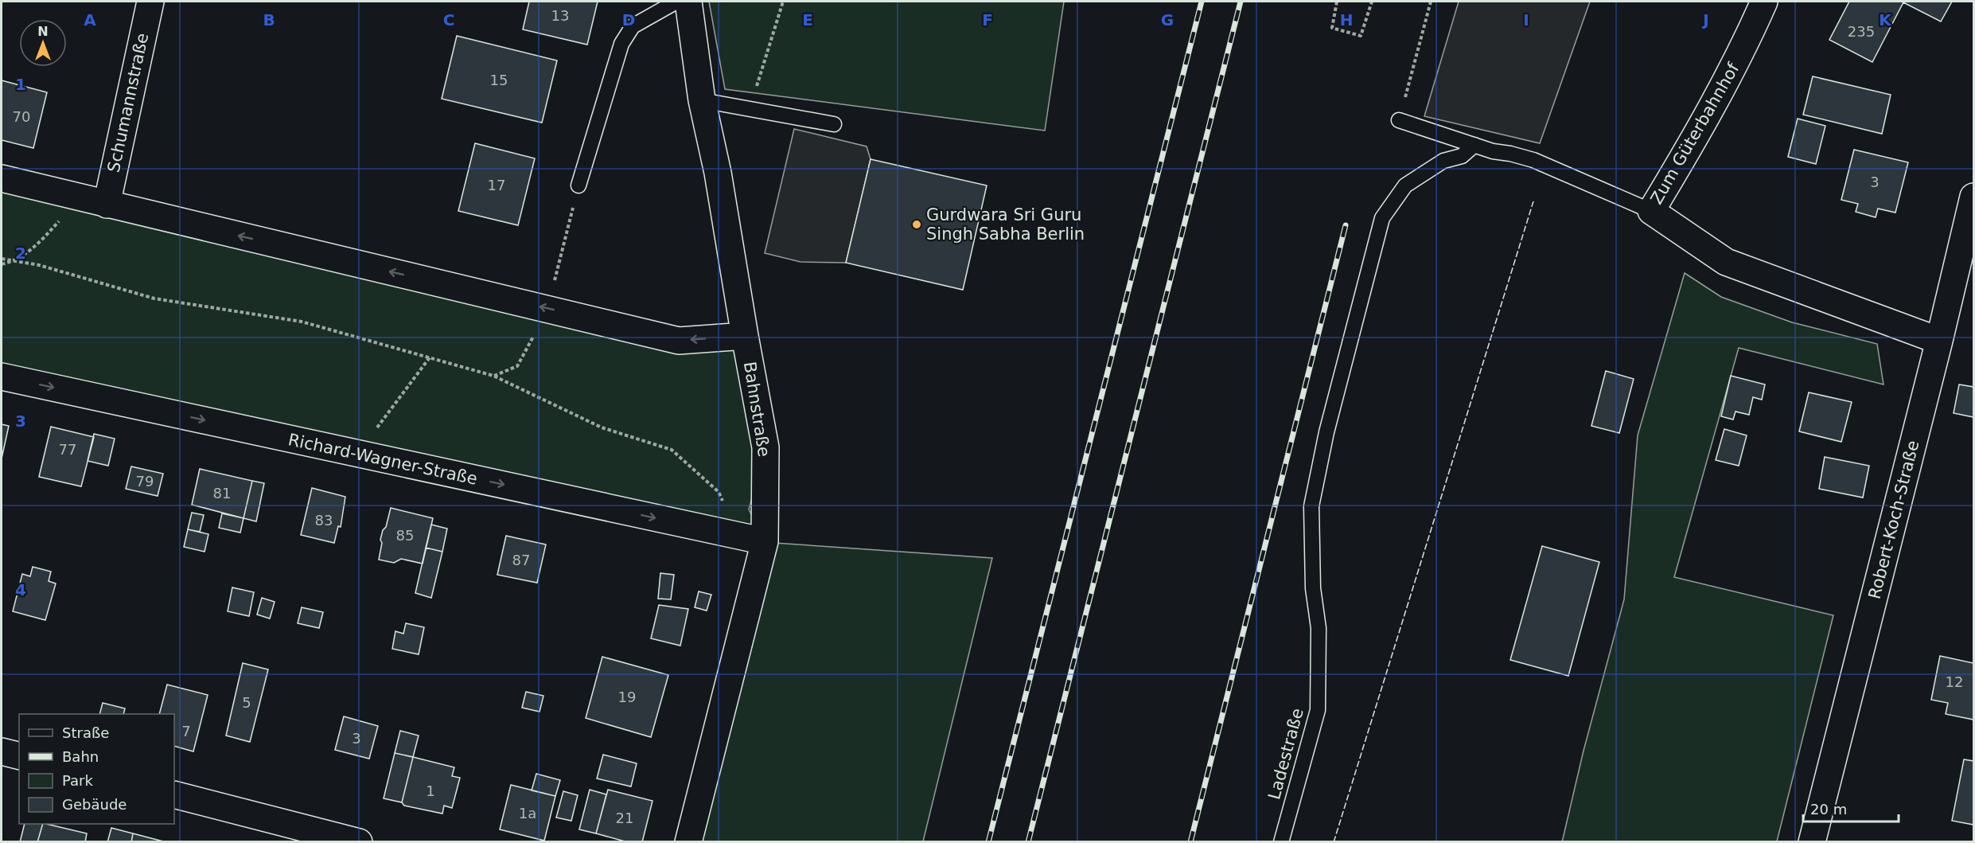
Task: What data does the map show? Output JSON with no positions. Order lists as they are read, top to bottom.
{
  "streets": {
    "street": [
      "Schumannstraße",
      "Zum Güterbahnhof",
      "Bahnstraße",
      "Richard-Wagner-Straße",
      "Robert-Koch-Straße"
    ],
    "lane": ["Ladestraße"]
  },
  "crossings": [
    ["Zum Güterbahnhof", "Robert-Koch-Straße"],
    ["Bahnstraße", "Richard-Wagner-Straße"]
  ],
  "places": ["Gurdwara Sri Guru Singh Sabha Berlin"],
  "house_numbers": [
    "13",
    "235",
    "15",
    "70",
    "3",
    "17",
    "77",
    "79",
    "81",
    "83",
    "85",
    "87",
    "12",
    "19",
    "5",
    "7",
    "3",
    "1",
    "1a",
    "21"
  ],
  "legend": [
    "Straße",
    "Bahn",
    "Park",
    "Gebäude"
  ],
  "scale_bar": "20 m",
  "north": "top",
  "grid": {
    "columns": [
      "A",
      "B",
      "C",
      "D",
      "E",
      "F",
      "G",
      "H",
      "I",
      "J",
      "K"
    ],
    "rows": [
      "1",
      "2",
      "3",
      "4"
    ]
  }
}
